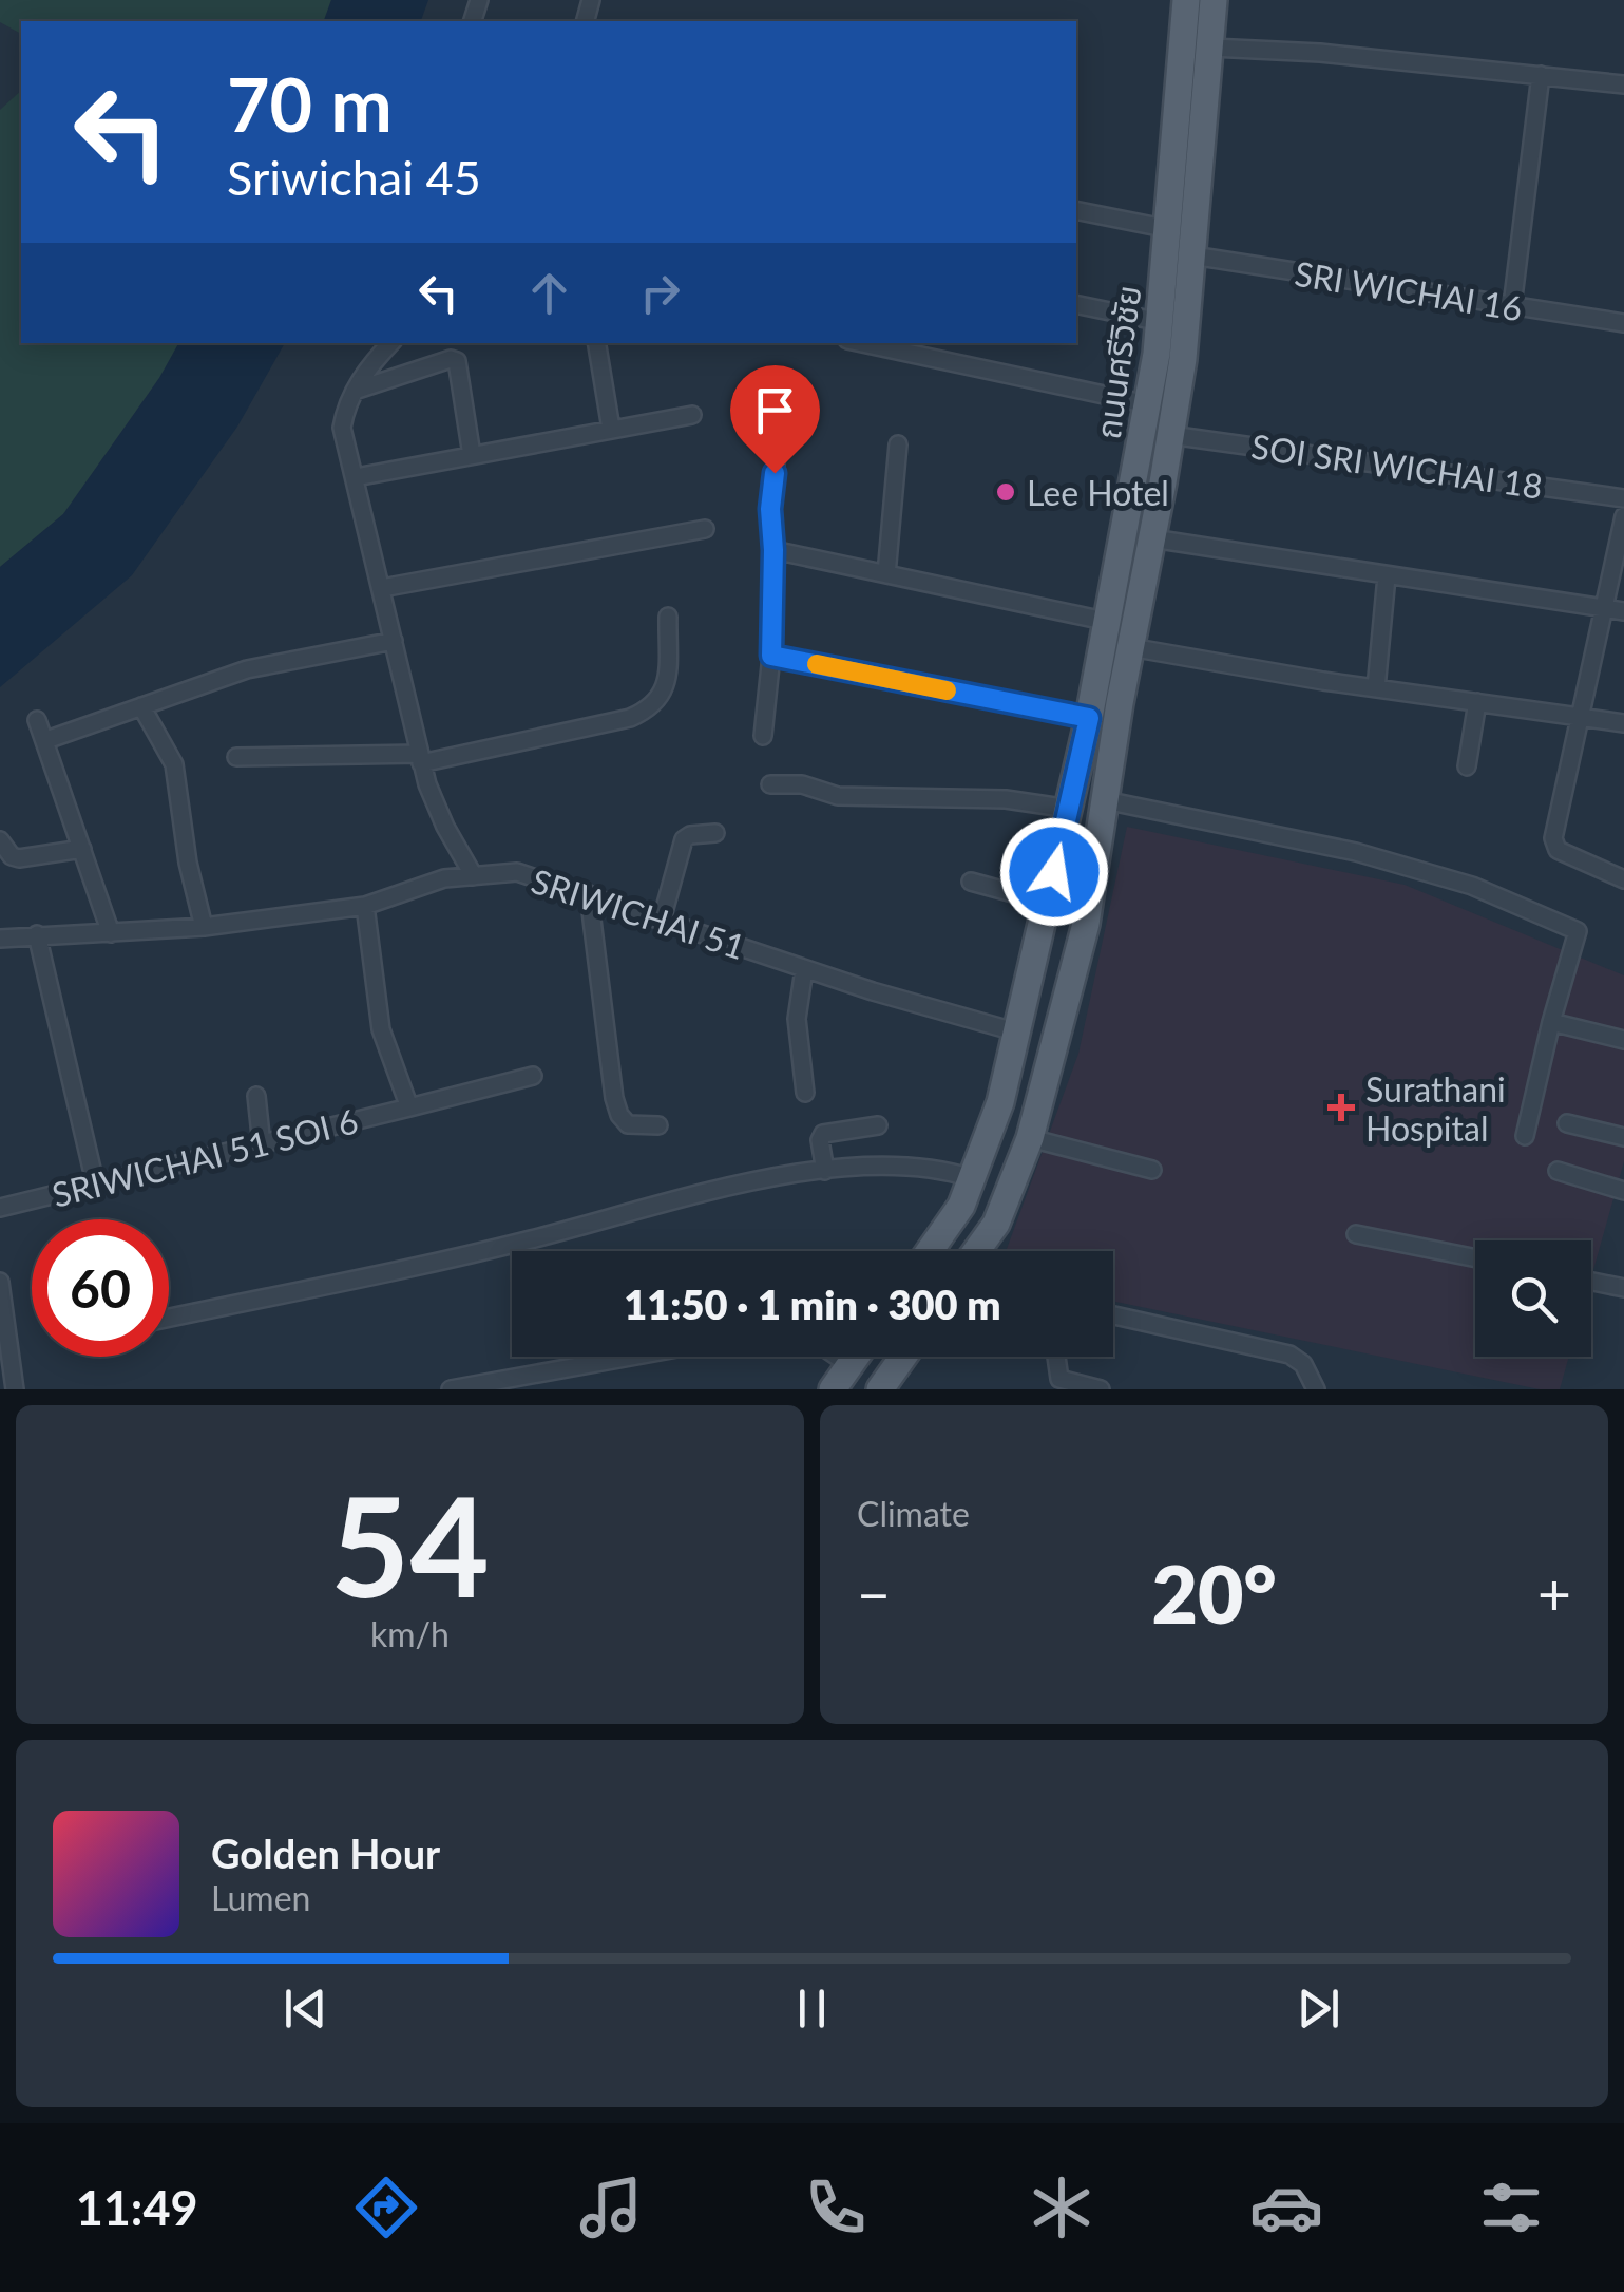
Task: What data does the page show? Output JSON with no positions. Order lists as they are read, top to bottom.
{
  "streets": {
    "main road": ["ถนนศรีวิชัย"],
    "street": [
      "SRI WICHAI 16",
      "SOI SRI WICHAI 18",
      "SRIWICHAI 51",
      "SRIWICHAI 51 SOI 6"
    ]
  },
  "crossings": [
    ["SRI WICHAI 16", "ถนนศรีวิชัย"],
    ["ถนนศรีวิชัย", "SOI SRI WICHAI 18"],
    ["ถนนศรีวิชัย", "SRIWICHAI 51"],
    ["SRIWICHAI 51", "SRIWICHAI 51 SOI 6"]
  ],
  "places": {
    "other": ["Lee Hotel"],
    "health": ["Surathani Hospital"]
  },
  "page": {
    "turn": ["70 m", "Sriwichai 45"],
    "limit": "60",
    "trip": "11:50 · 1 min · 300 m",
    "tile": [
      ["54", "km/h"],
      "Climate"
    ],
    "heat": ["−", "20°", "+"],
    "song": ["Golden Hour", "Lumen"],
    "tabs": "11:49"
  }
}
